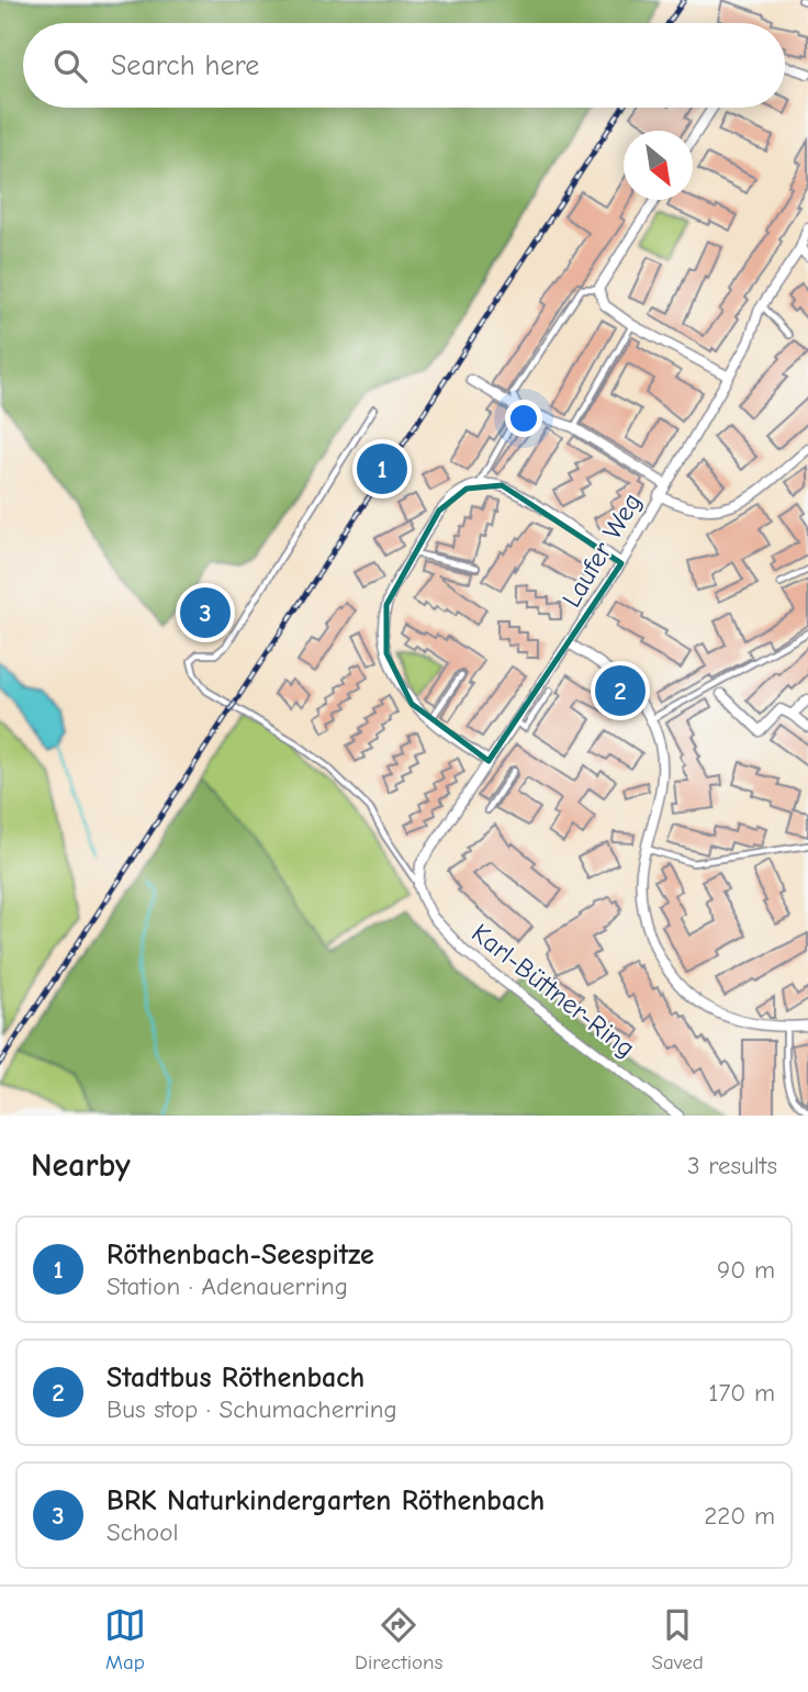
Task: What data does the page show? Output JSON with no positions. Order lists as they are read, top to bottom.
{
  "streets": {
    "street": ["Laufer Weg", "Karl-Büttner-Ring"]
  },
  "crossings": [
    ["Laufer Weg", "Karl-Büttner-Ring"]
  ],
  "north": "bottom right",
  "page": {
    "search": "Search here",
    "pins": ["1", "3", "2"],
    "heading": ["Nearby", "3 results"],
    "list": [
      {
        "mark": "1",
        "name": "Röthenbach-Seespitze",
        "note": "Station · Adenauerring",
        "value": "90 m"
      },
      {
        "mark": "2",
        "name": "Stadtbus Röthenbach",
        "note": "Bus stop · Schumacherring",
        "value": "170 m"
      },
      {
        "mark": "3",
        "name": "BRK Naturkindergarten Röthenbach",
        "note": "School",
        "value": "220 m"
      }
    ],
    "nav": ["Map", "Directions", "Saved"]
  }
}
